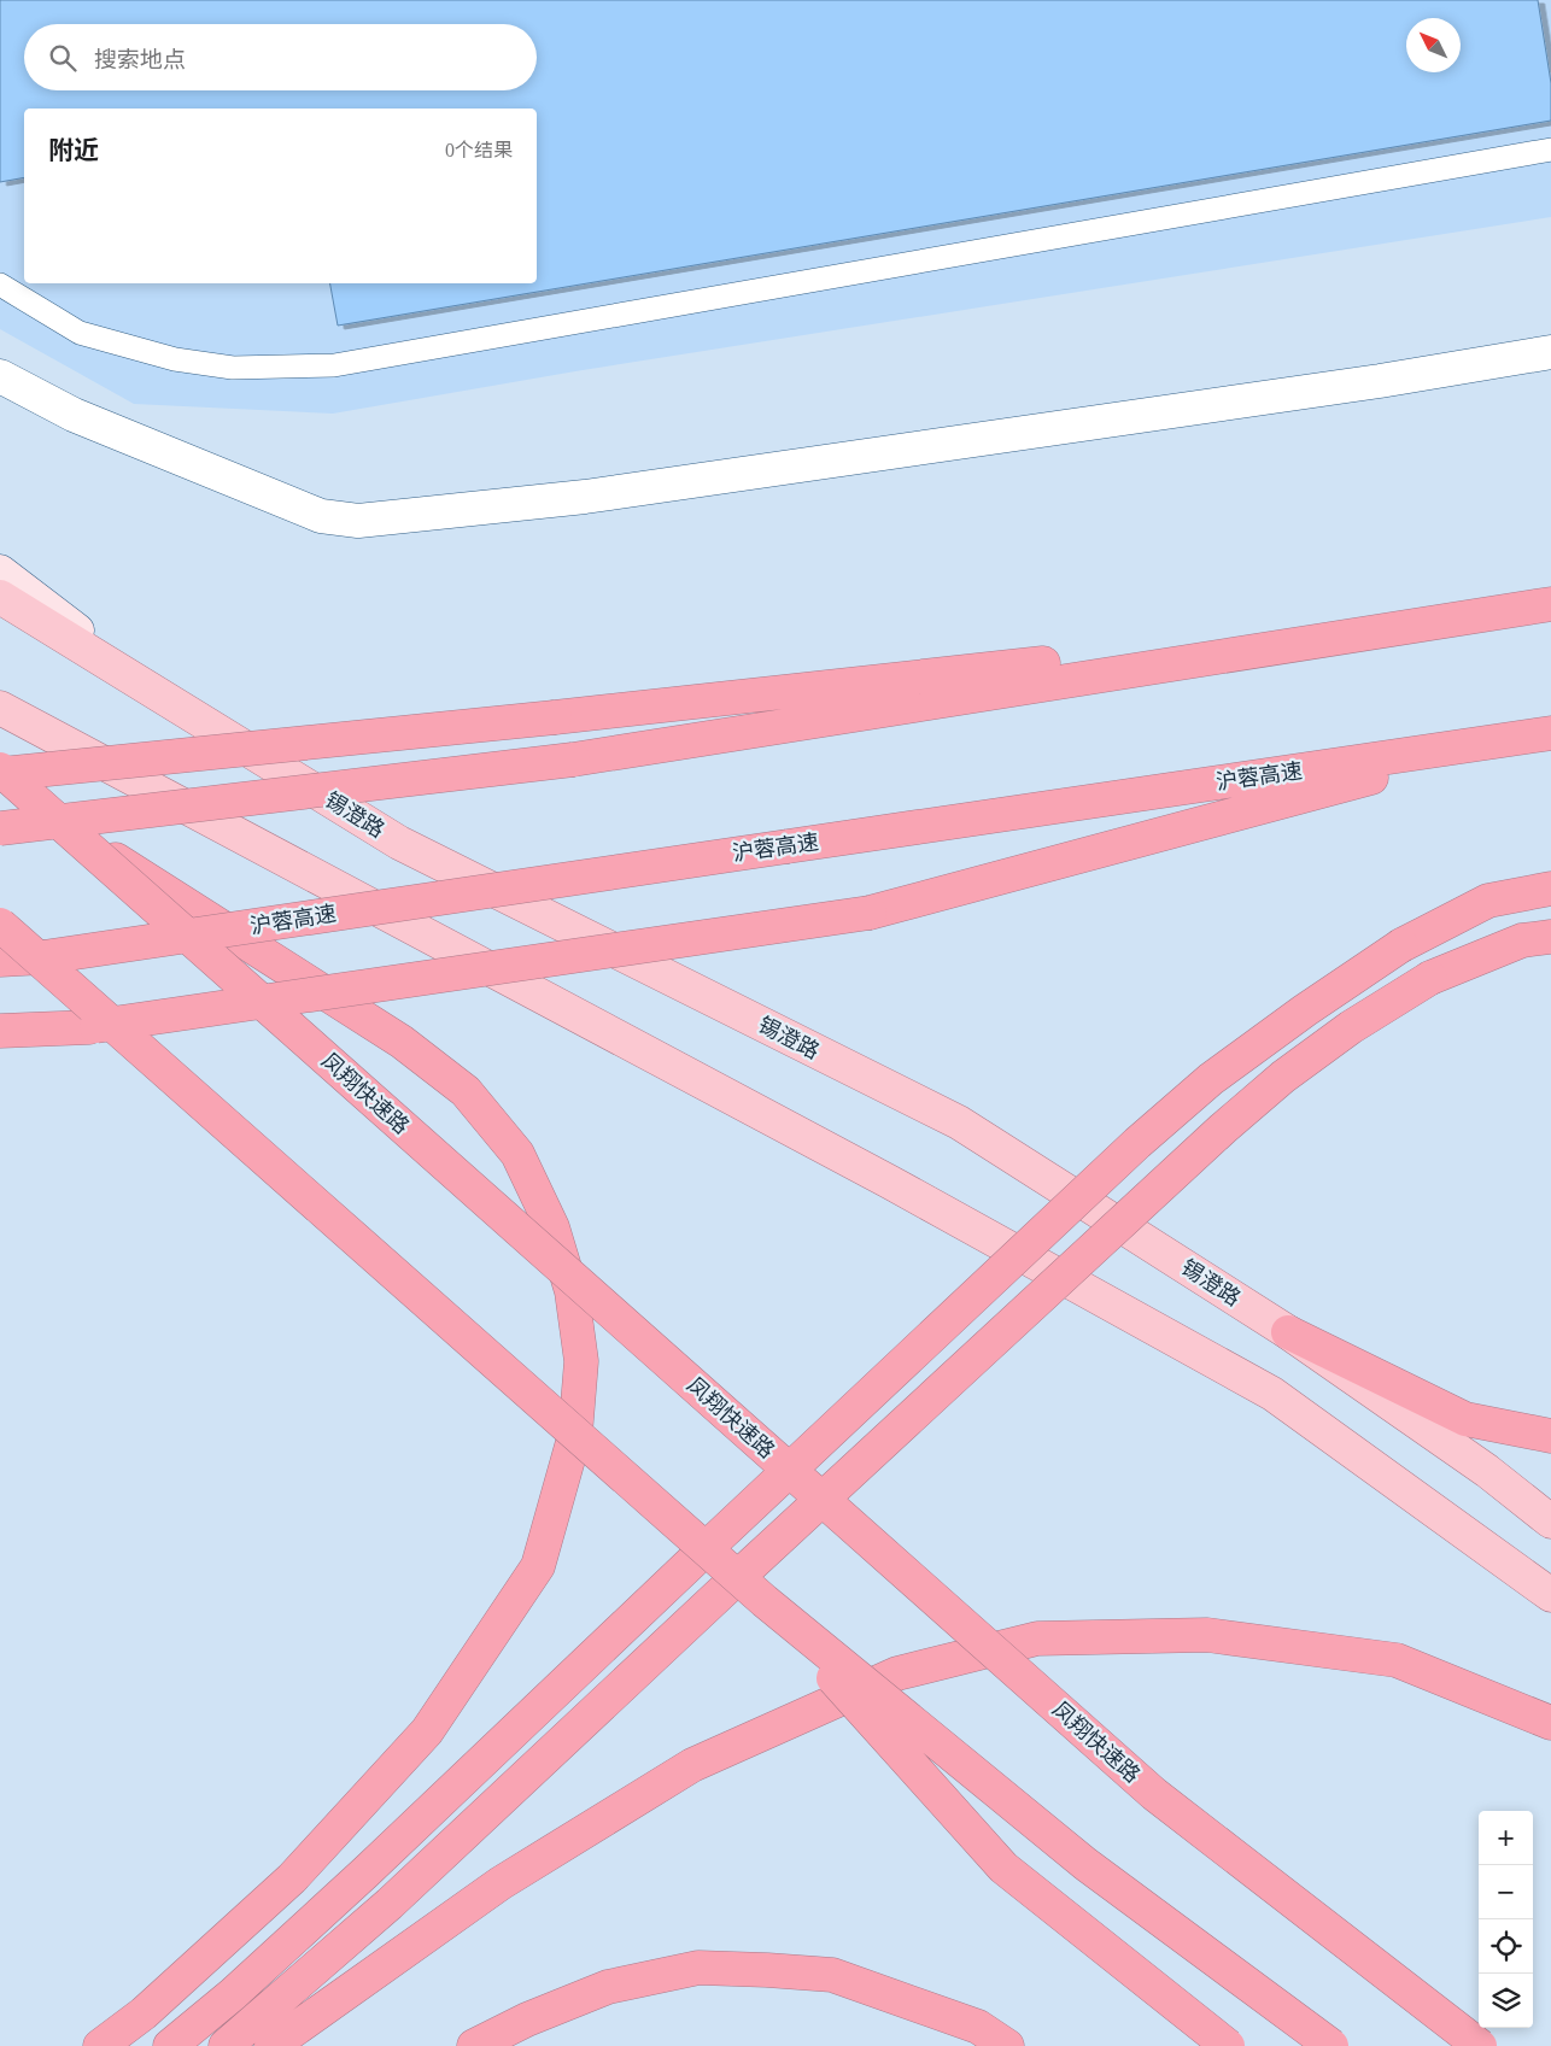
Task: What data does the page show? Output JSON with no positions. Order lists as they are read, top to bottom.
{
  "streets": {
    "highway": ["沪蓉高速", "凤翔快速路"],
    "main road": ["锡澄路"]
  },
  "north": "top left",
  "page": {
    "search": "搜索地点",
    "heading": ["附近", "0个结果"],
    "map_buttons": ["+", "−"]
  }
}
